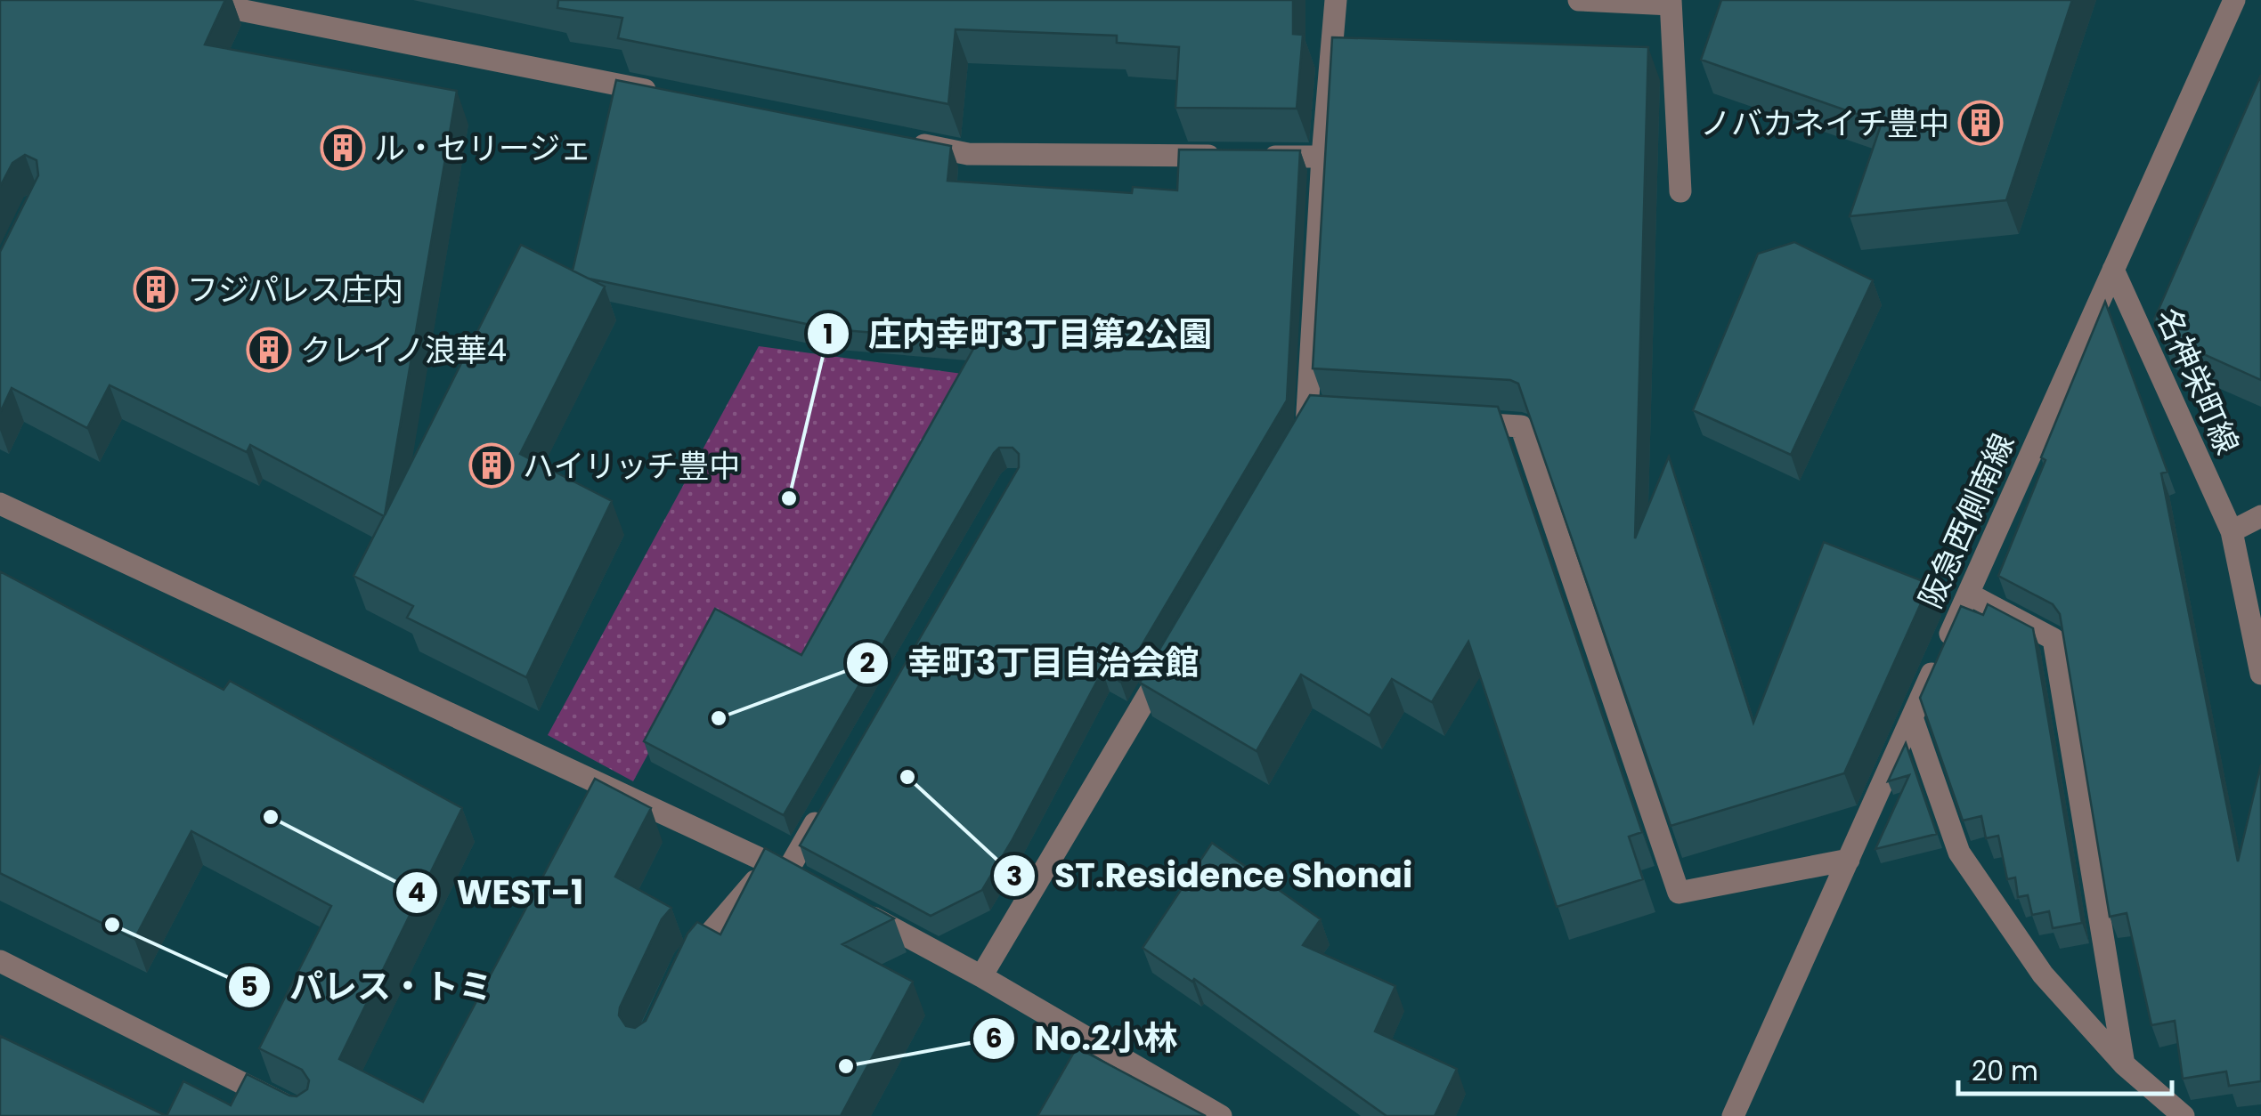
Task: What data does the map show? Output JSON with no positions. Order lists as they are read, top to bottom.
{
  "streets": {
    "street": ["名神栄町線", "阪急西側南線"]
  },
  "crossings": [
    ["名神栄町線", "阪急西側南線"]
  ],
  "places": {
    "building": [
      "ノバカネイチ豊中",
      "ル・セリージェ",
      "フジパレス庄内",
      "クレイノ浪華4",
      "ハイリッチ豊中"
    ],
    "other": [
      "庄内幸町3丁目第2公園",
      "幸町3丁目自治会館",
      "ST.Residence Shonai",
      "WEST-1",
      "パレス・トミ",
      "No.2小林"
    ]
  },
  "scale_bar": "20 m"
}
